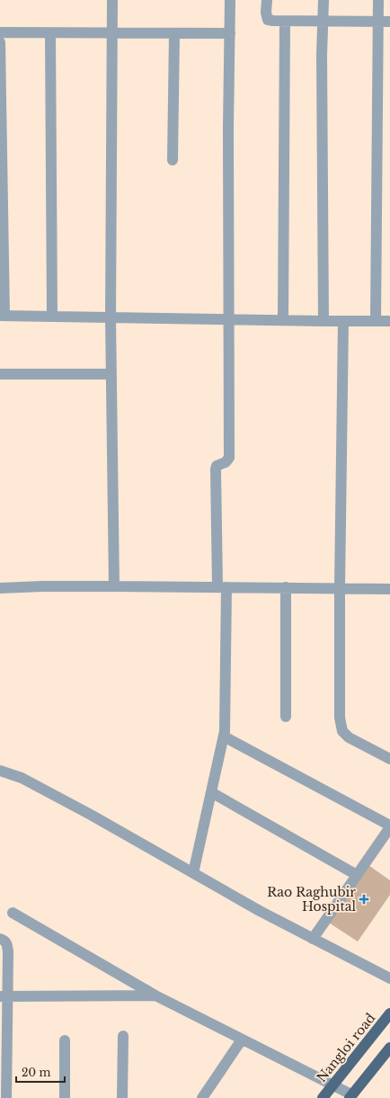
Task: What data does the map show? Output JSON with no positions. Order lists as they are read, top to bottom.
{
  "streets": {
    "main road": ["Nangloi road"]
  },
  "places": {
    "health": ["Rao Raghubir Hospital"]
  },
  "scale_bar": "20 m"
}
